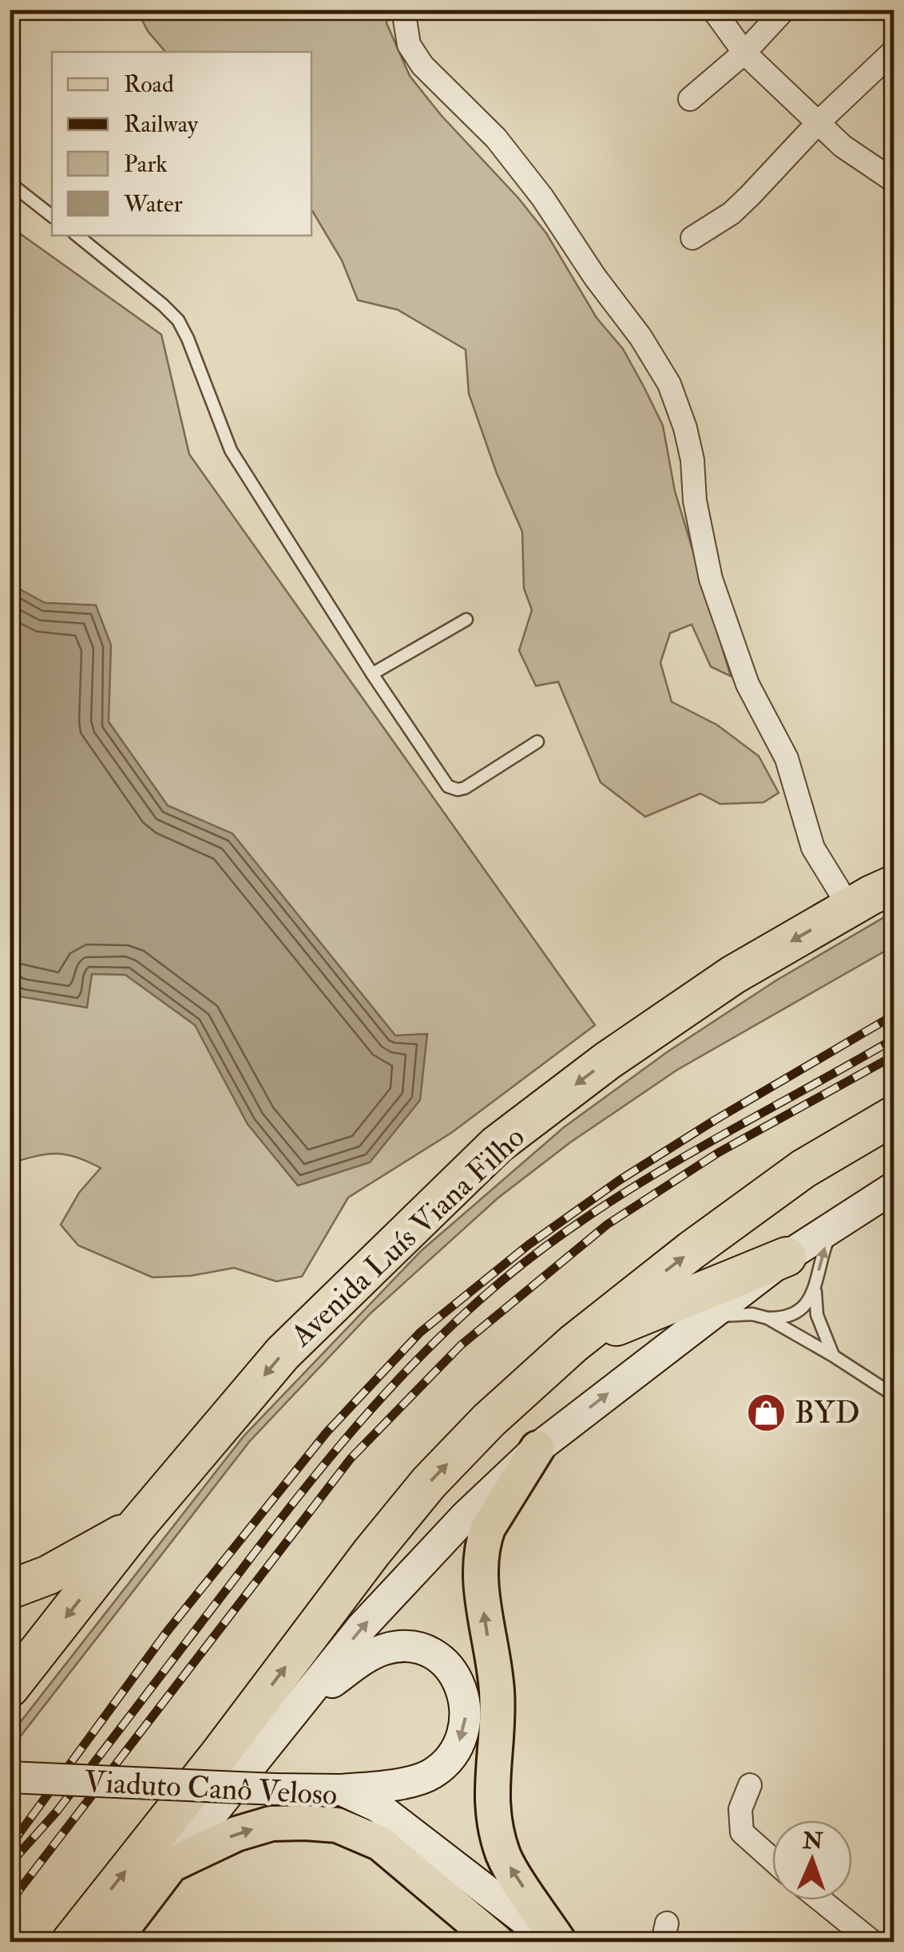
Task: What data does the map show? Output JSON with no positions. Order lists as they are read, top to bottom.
{
  "streets": {
    "highway": ["Avenida Luís Viana Filho"],
    "main road": ["Viaduto Canô Veloso"]
  },
  "places": {
    "shop": ["BYD"]
  },
  "legend": [
    "Road",
    "Railway",
    "Park",
    "Water"
  ],
  "north": "top"
}
